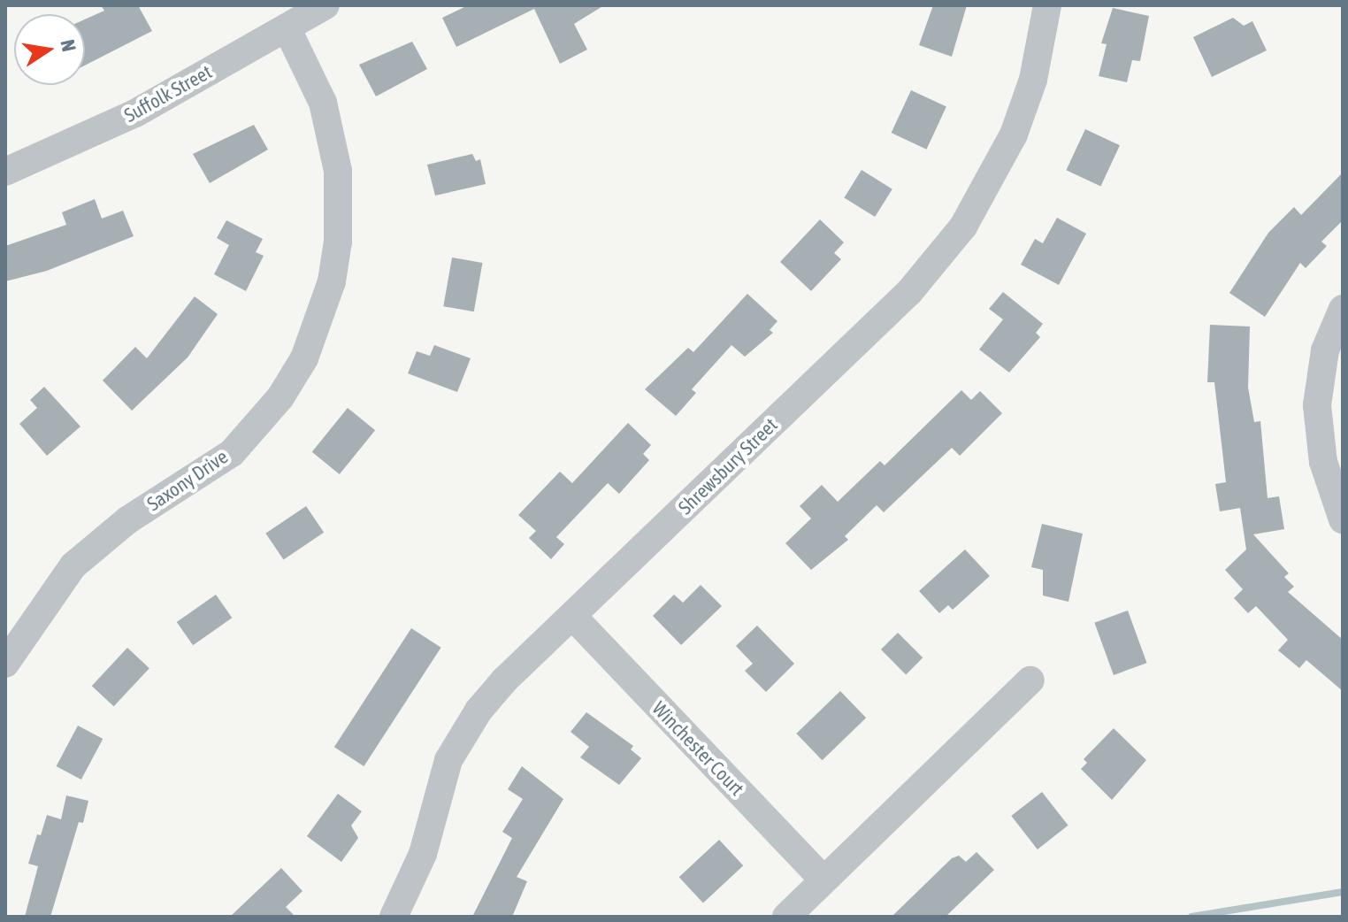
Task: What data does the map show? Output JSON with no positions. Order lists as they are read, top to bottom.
{
  "streets": {
    "street": [
      "Suffolk Street",
      "Shrewsbury Street",
      "Saxony Drive",
      "Winchester Court"
    ]
  },
  "crossings": [
    ["Suffolk Street", "Saxony Drive"],
    ["Shrewsbury Street", "Winchester Court"]
  ],
  "north": "right"
}
